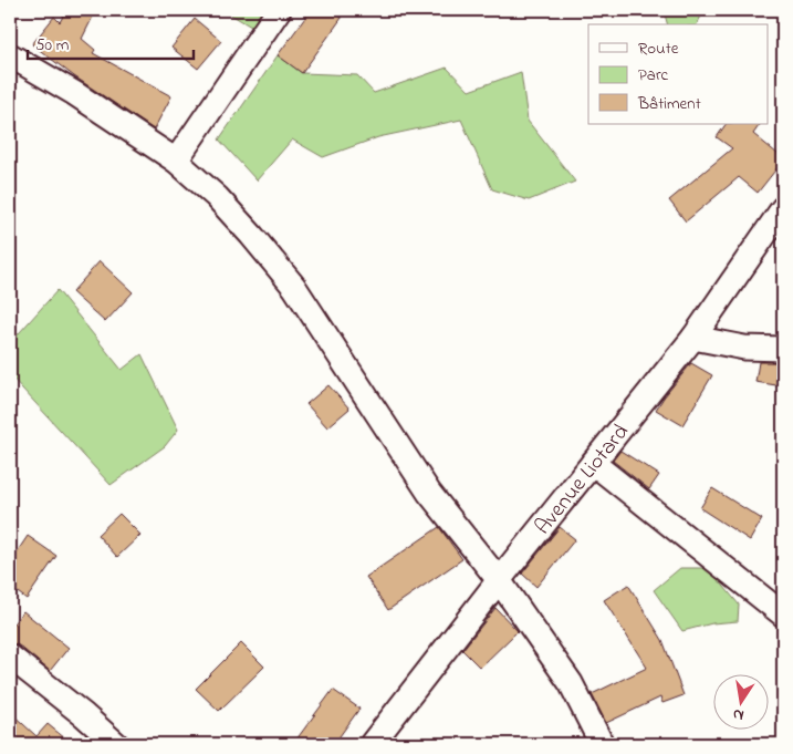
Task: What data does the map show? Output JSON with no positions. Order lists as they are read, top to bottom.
{
  "streets": {
    "street": ["Avenue Liotard"]
  },
  "legend": ["Route", "Parc", "Bâtiment"],
  "scale_bar": "50 m",
  "north": "bottom"
}
